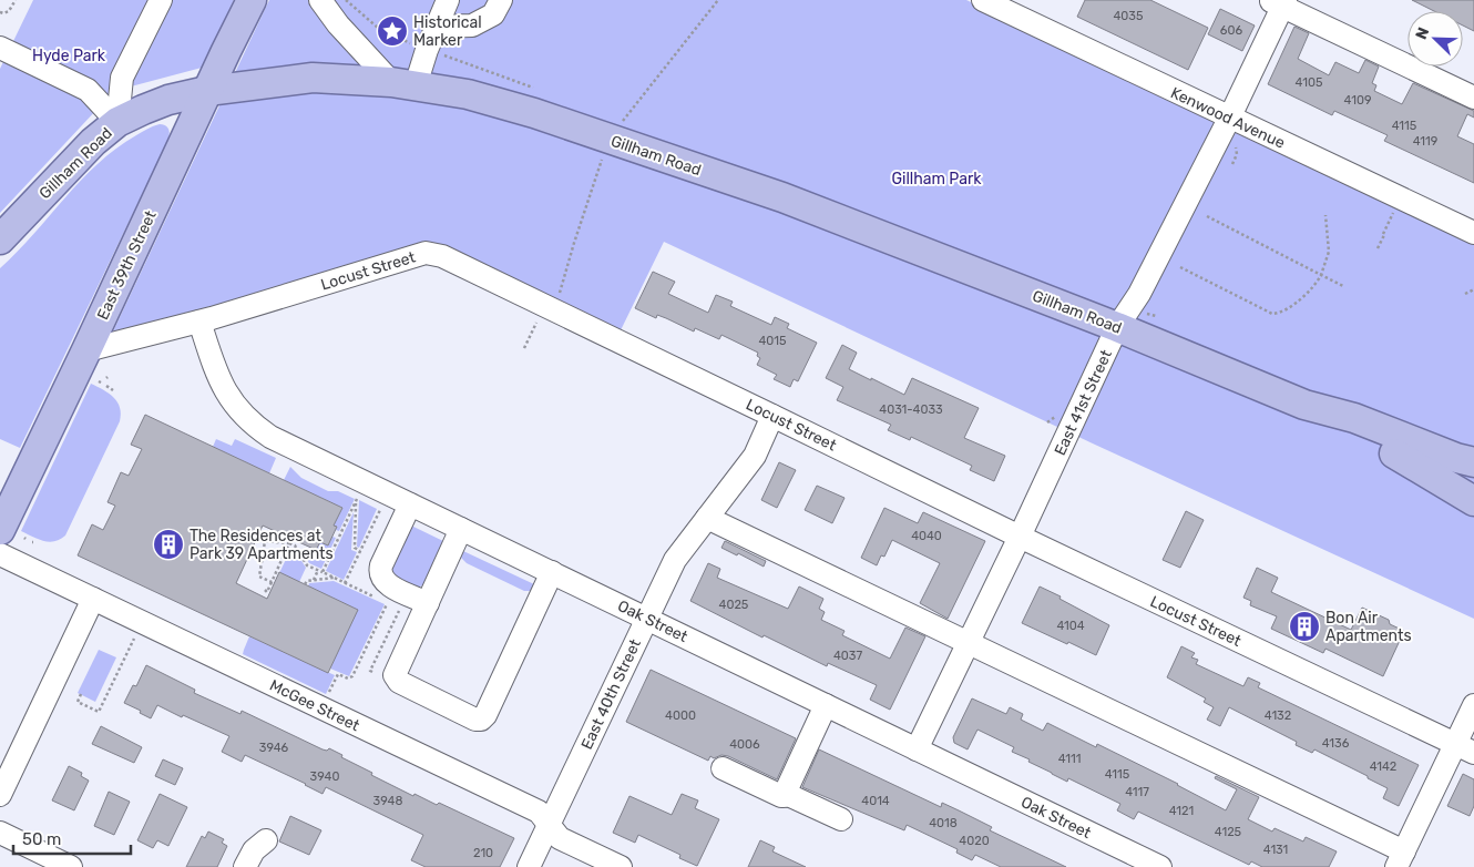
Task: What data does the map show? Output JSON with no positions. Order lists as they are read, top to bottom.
{
  "streets": {
    "main road": ["Gillham Road", "East 39th Street"],
    "street": [
      "Kenwood Avenue",
      "Locust Street",
      "East 41st Street",
      "Oak Street",
      "East 40th Street",
      "McGee Street"
    ]
  },
  "crossings": [
    ["Kenwood Avenue", "East 41st Street"],
    ["Gillham Road", "East 39th Street"],
    ["Gillham Road", "East 41st Street"],
    ["East 39th Street", "Locust Street"],
    ["Locust Street", "East 41st Street"],
    ["Locust Street", "Oak Street"],
    ["Locust Street", "East 40th Street"],
    ["East 41st Street", "Oak Street"],
    ["Oak Street", "East 40th Street"],
    ["East 40th Street", "McGee Street"]
  ],
  "parks": ["Hyde Park", "Gillham Park"],
  "places": {
    "place": ["Historical Marker"],
    "building": ["The Residences at Park 39 Apartments", "Bon Air Apartments"]
  },
  "house_numbers": [
    "4035",
    "606",
    "4105",
    "4109",
    "4115",
    "4119",
    "4015",
    "4031-4033",
    "4040",
    "4025",
    "4104",
    "4037",
    "4000",
    "4132",
    "4136",
    "4006",
    "3946",
    "4111",
    "4142",
    "4115",
    "3940",
    "4117",
    "3948",
    "4014",
    "4121",
    "4018",
    "4125",
    "4020",
    "4131",
    "210"
  ],
  "scale_bar": "50 m",
  "north": "top left"
}
